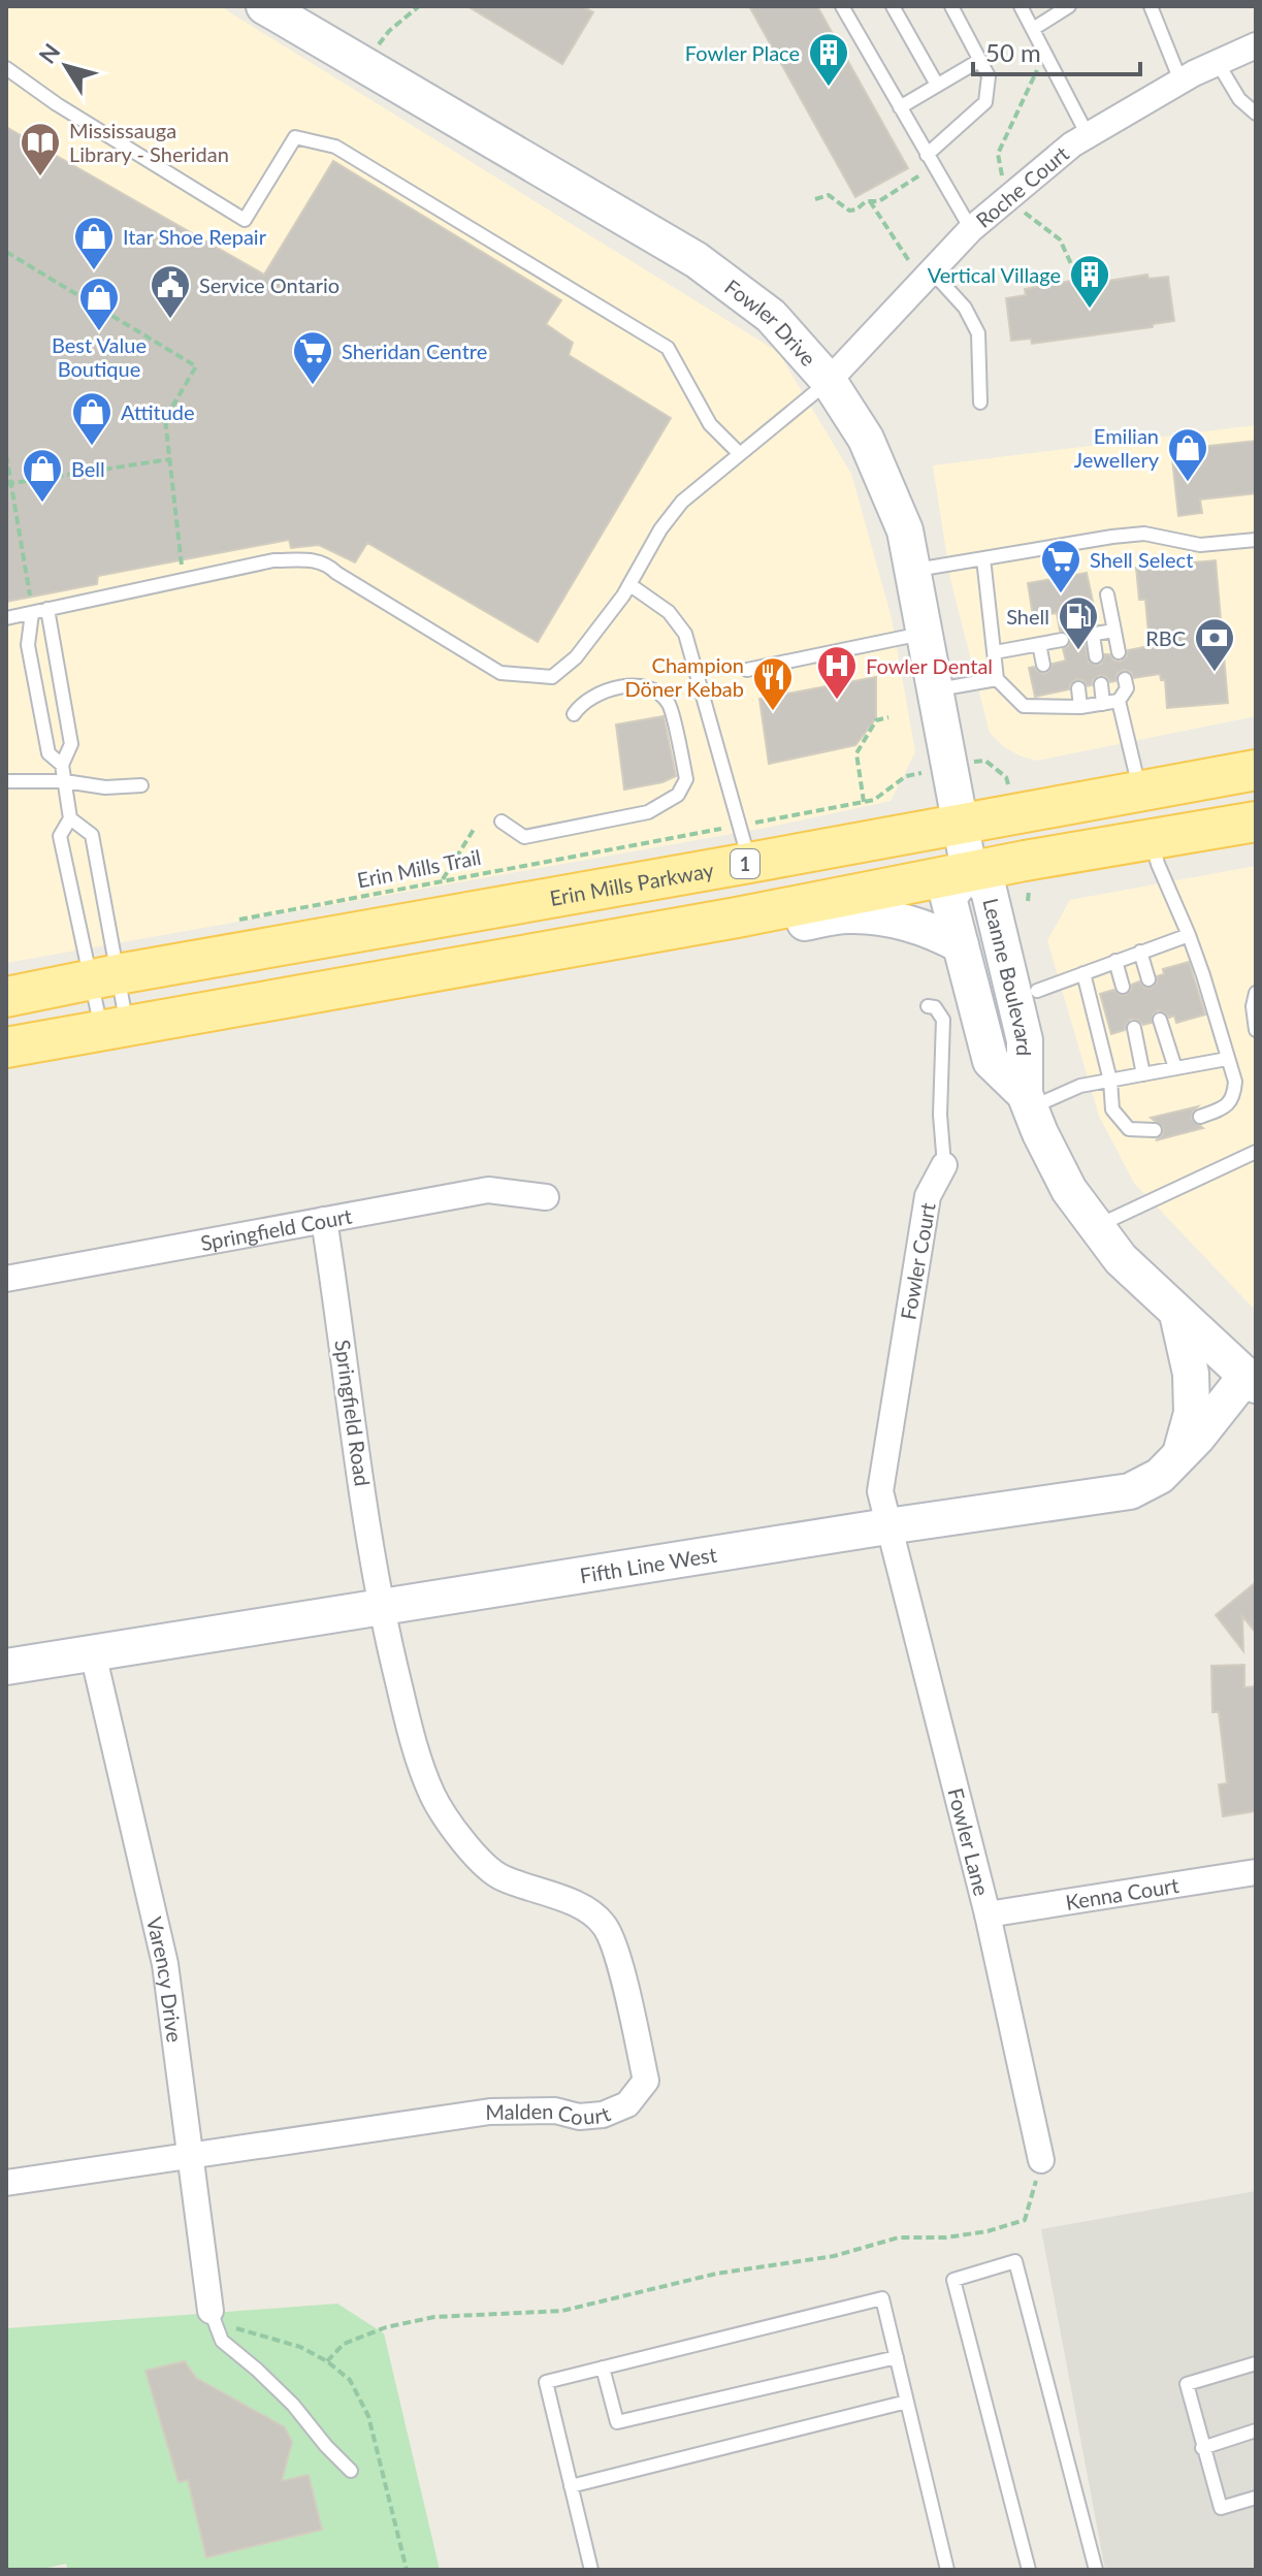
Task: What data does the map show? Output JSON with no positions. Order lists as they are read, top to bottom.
{
  "streets": {
    "main road": ["1", "Erin Mills Parkway"],
    "street": [
      "Roche Court",
      "Fowler Drive",
      "Leanne Boulevard",
      "Springfield Court",
      "Fowler Court",
      "Springfield Road",
      "Fifth Line West",
      "Fowler Lane",
      "Kenna Court",
      "Varency Drive",
      "Malden Court"
    ],
    "path": ["Erin Mills Trail"]
  },
  "crossings": [
    ["Roche Court", "Fowler Drive"],
    ["Fowler Drive", "Erin Mills Parkway"],
    ["Fowler Drive", "Leanne Boulevard"],
    ["Leanne Boulevard", "Fifth Line West"],
    ["Springfield Court", "Springfield Road"],
    ["Fowler Court", "Fifth Line West"],
    ["Fowler Court", "Fowler Lane"],
    ["Springfield Road", "Fifth Line West"],
    ["Springfield Road", "Malden Court"],
    ["Fifth Line West", "Fowler Lane"],
    ["Fifth Line West", "Varency Drive"],
    ["Fifth Line West", "Malden Court"],
    ["Fowler Lane", "Kenna Court"],
    ["Varency Drive", "Malden Court"]
  ],
  "places": {
    "building": ["Fowler Place", "Vertical Village"],
    "library": ["Mississauga Library - Sheridan"],
    "shop": [
      "Itar Shoe Repair",
      "Best Value Boutique",
      "Attitude",
      "Emilian Jewellery",
      "Bell"
    ],
    "public building": ["Service Ontario"],
    "supermarket": ["Sheridan Centre", "Shell Select"],
    "fuel station": ["Shell"],
    "bank": ["RBC"],
    "hospital": ["Fowler Dental"],
    "restaurant": ["Champion Döner Kebab"]
  },
  "scale_bar": "50 m",
  "north": "top left"
}
